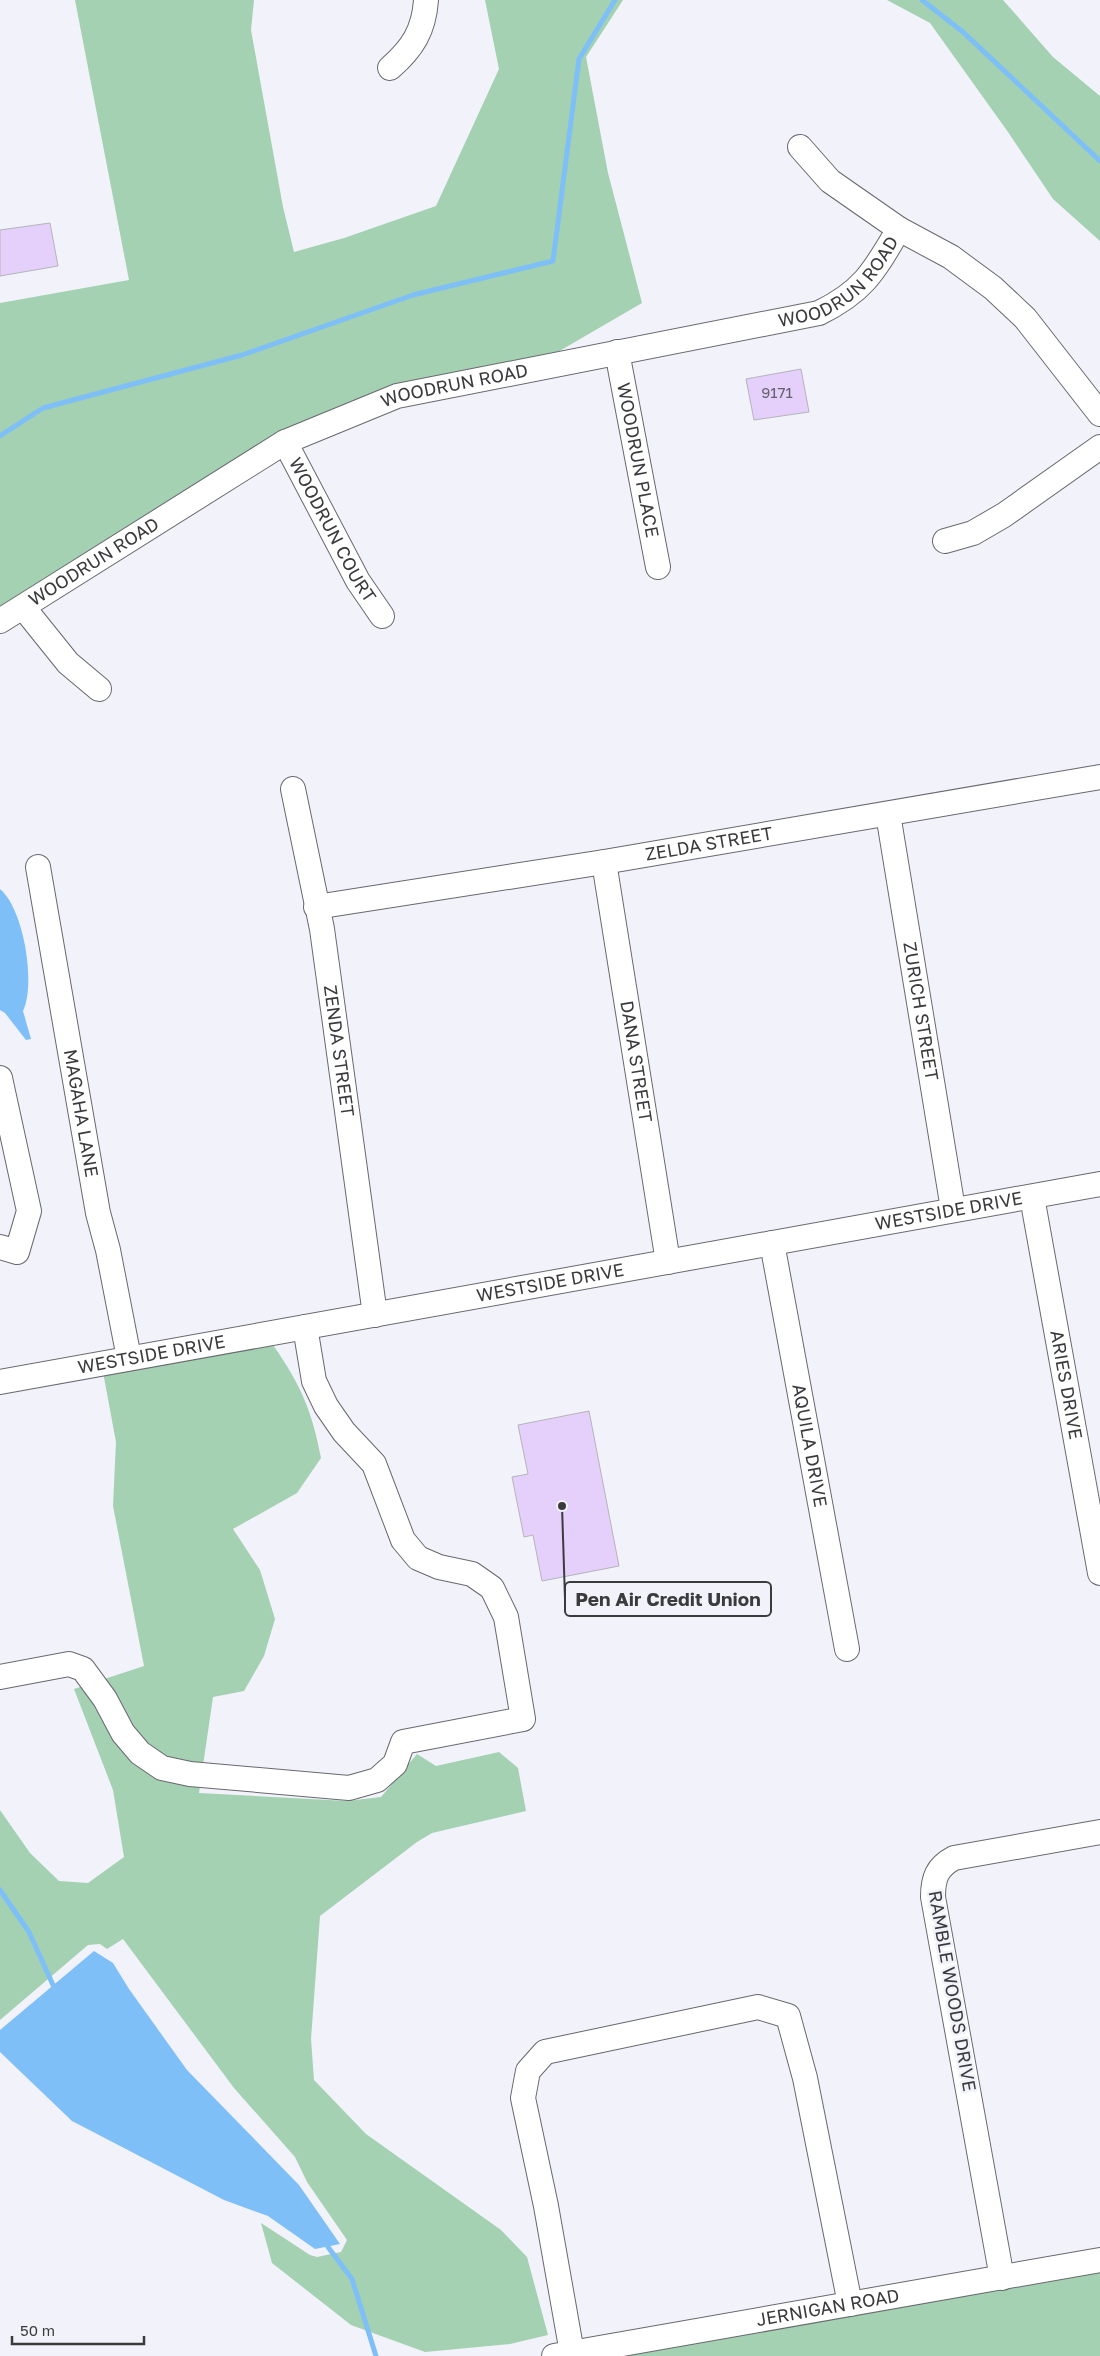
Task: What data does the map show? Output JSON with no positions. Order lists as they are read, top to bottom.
{
  "streets": {
    "street": [
      "WOODRUN ROAD",
      "WOODRUN PLACE",
      "WOODRUN COURT",
      "ZELDA STREET",
      "ZURICH STREET",
      "ZENDA STREET",
      "DANA STREET",
      "MAGAHA LANE",
      "WESTSIDE DRIVE",
      "ARIES DRIVE",
      "AQUILA DRIVE",
      "RAMBLE WOODS DRIVE",
      "JERNIGAN ROAD"
    ]
  },
  "crossings": [
    ["WOODRUN ROAD", "WOODRUN PLACE"],
    ["WOODRUN ROAD", "WOODRUN COURT"],
    ["ZELDA STREET", "ZURICH STREET"],
    ["ZELDA STREET", "ZENDA STREET"],
    ["ZELDA STREET", "DANA STREET"],
    ["ZURICH STREET", "WESTSIDE DRIVE"],
    ["ZENDA STREET", "WESTSIDE DRIVE"],
    ["DANA STREET", "WESTSIDE DRIVE"],
    ["MAGAHA LANE", "WESTSIDE DRIVE"],
    ["WESTSIDE DRIVE", "ARIES DRIVE"],
    ["WESTSIDE DRIVE", "AQUILA DRIVE"],
    ["RAMBLE WOODS DRIVE", "JERNIGAN ROAD"]
  ],
  "places": ["Pen Air Credit Union"],
  "house_numbers": ["9171"],
  "scale_bar": "50 m"
}
